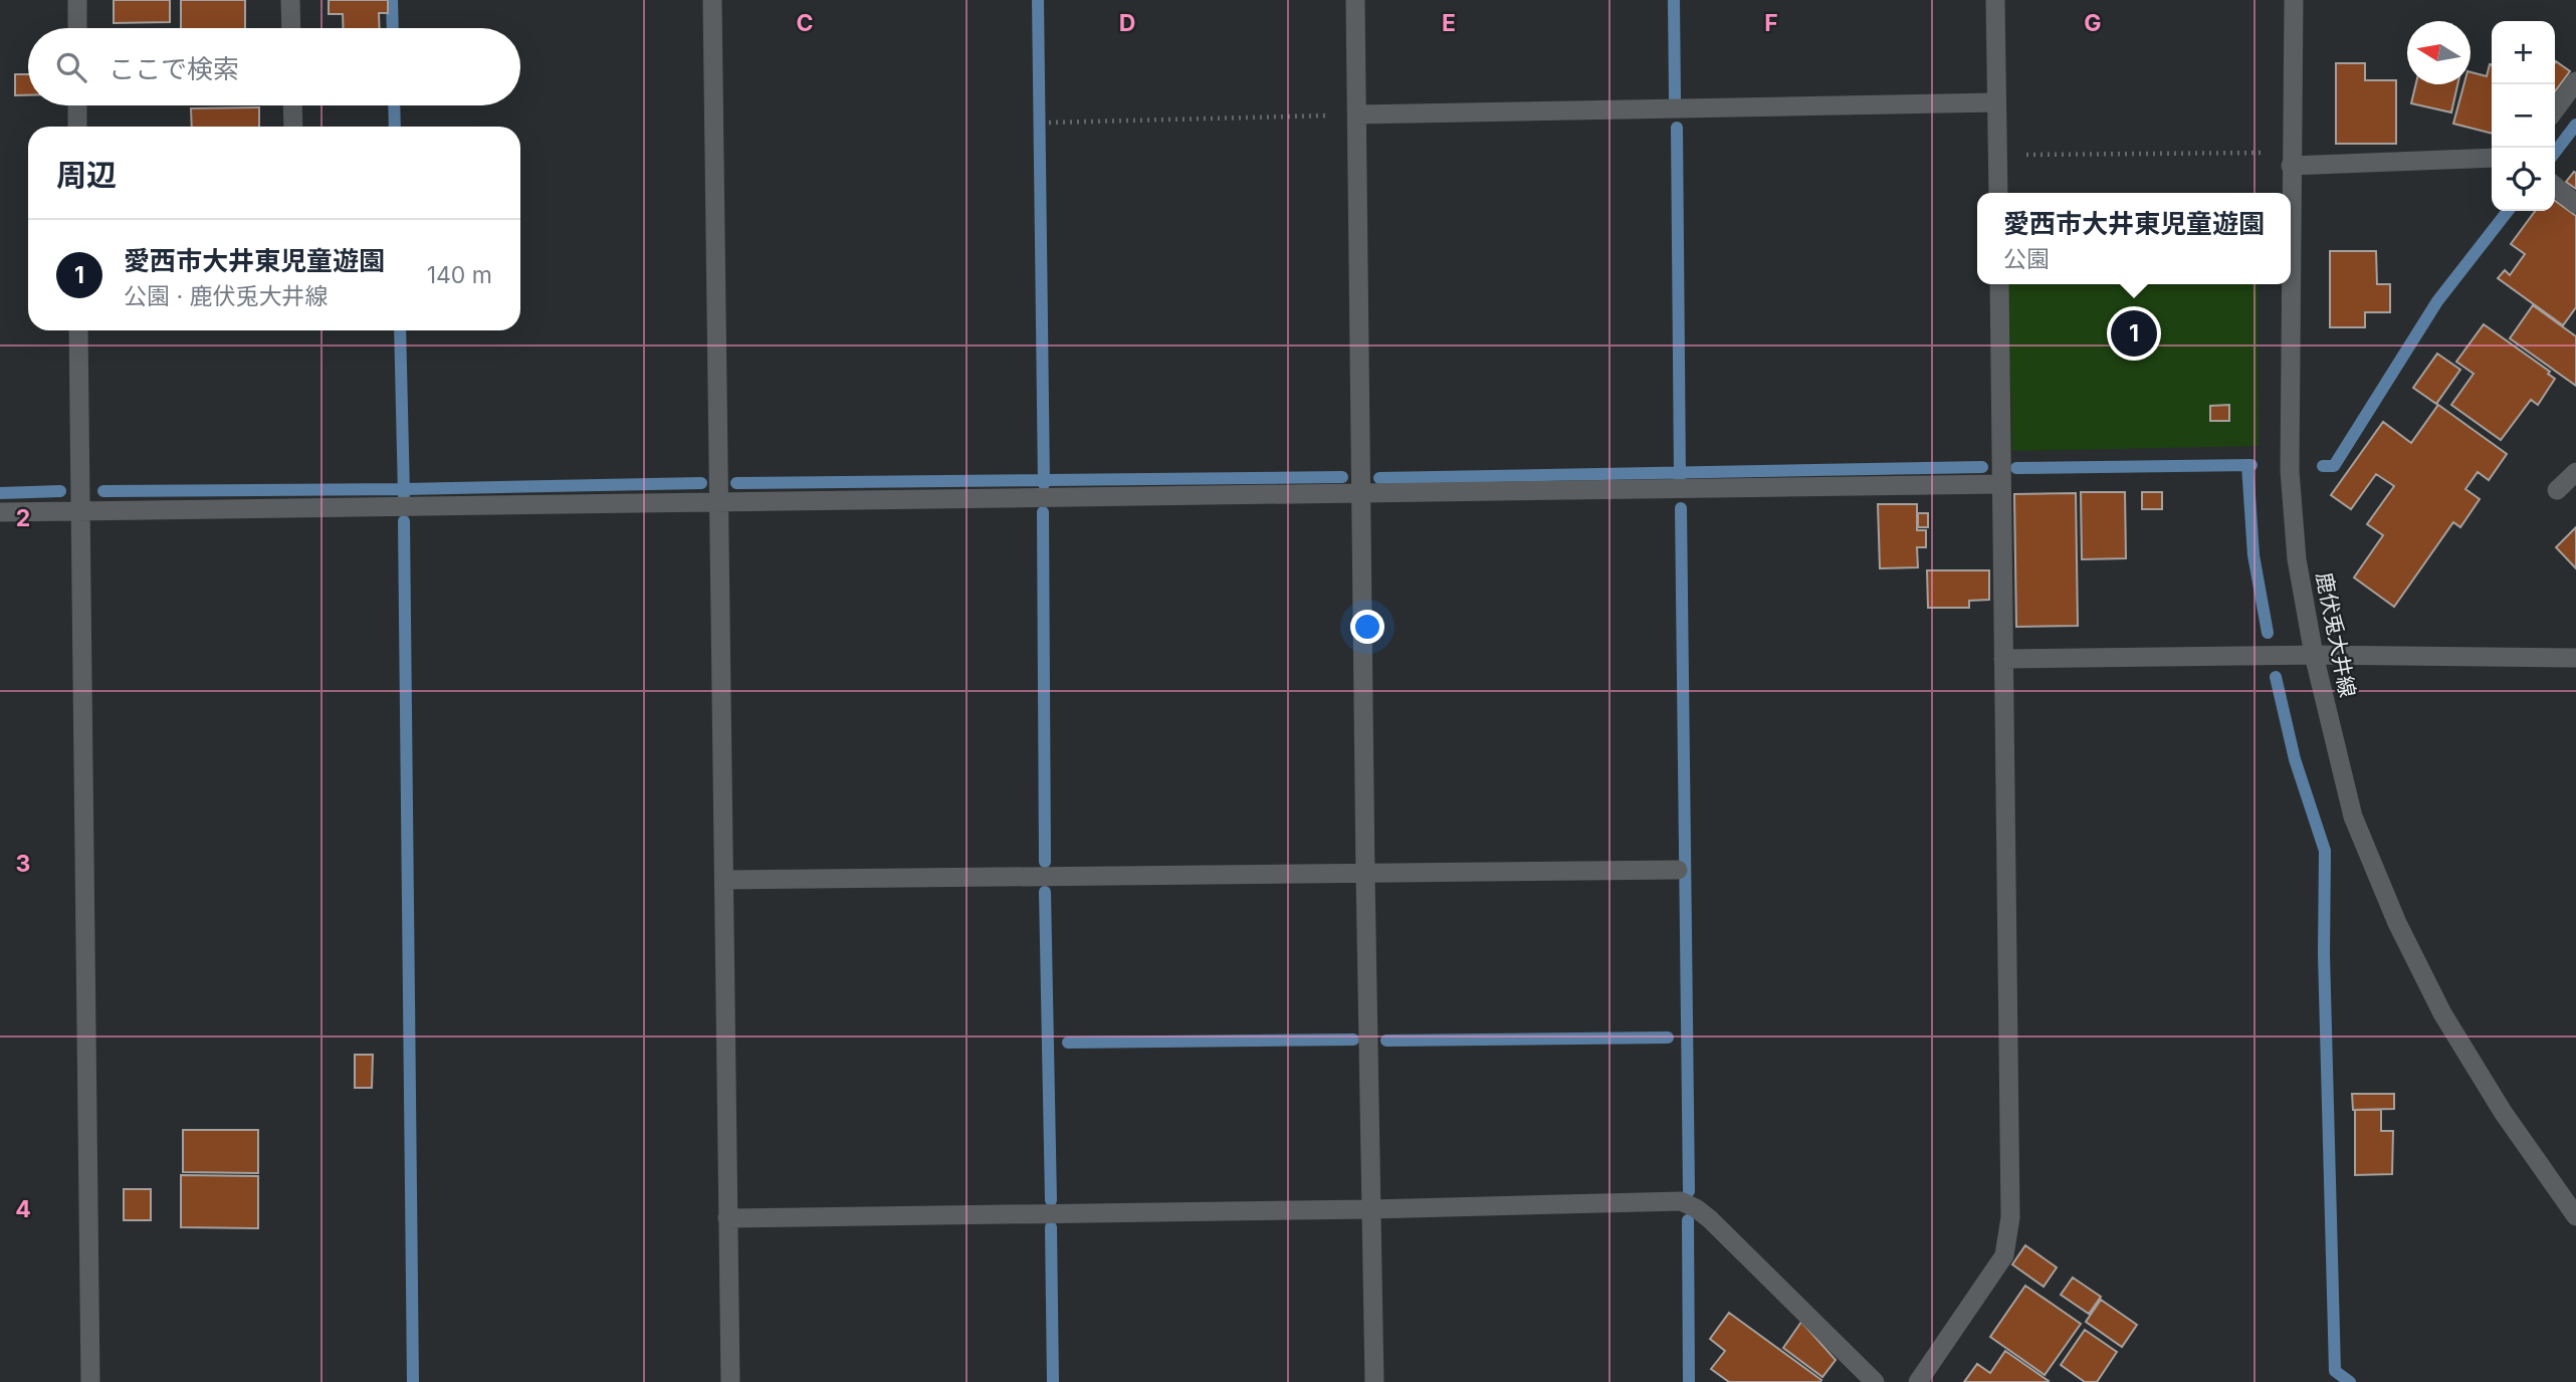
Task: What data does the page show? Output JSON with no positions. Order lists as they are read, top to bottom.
{
  "streets": {
    "street": ["鹿伏兎大井線"]
  },
  "north": "left",
  "page": {
    "map_buttons": ["+", "−"],
    "search": "ここで検索",
    "heading": "周辺",
    "popup": ["愛西市大井東児童遊園", "公園"],
    "list": [
      {
        "mark": "1",
        "name": "愛西市大井東児童遊園",
        "note": "公園 · 鹿伏兎大井線",
        "value": "140 m"
      }
    ],
    "pins": "1"
  },
  "grid": {
    "columns": [
      "C",
      "D",
      "E",
      "F",
      "G"
    ],
    "rows": ["2", "3", "4"]
  }
}
